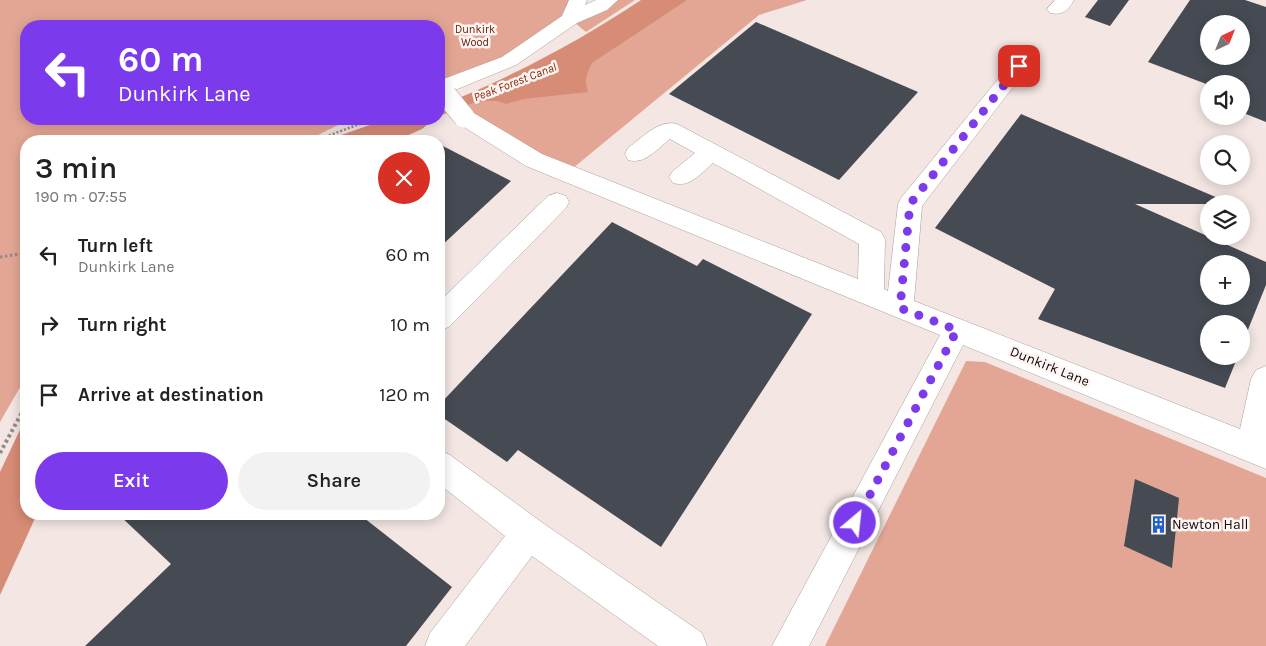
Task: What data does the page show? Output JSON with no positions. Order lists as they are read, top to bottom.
{
  "streets": {
    "street": ["Dunkirk Lane"]
  },
  "water": ["Peak Forest Canal"],
  "parks": ["Dunkirk Wood"],
  "places": {
    "building": ["Newton Hall"]
  },
  "north": "top right",
  "page": {
    "map_buttons": ["+", "−"],
    "turn": ["60 m", "Dunkirk Lane"],
    "heading": ["3 min", "190 m · 07:55"],
    "list": [
      {
        "name": "Turn left",
        "note": "Dunkirk Lane",
        "value": "60 m"
      },
      {
        "name": "Turn right",
        "value": "10 m"
      },
      {
        "name": "Arrive at destination",
        "value": "120 m"
      }
    ],
    "buttons": ["Exit", "Share"]
  }
}
